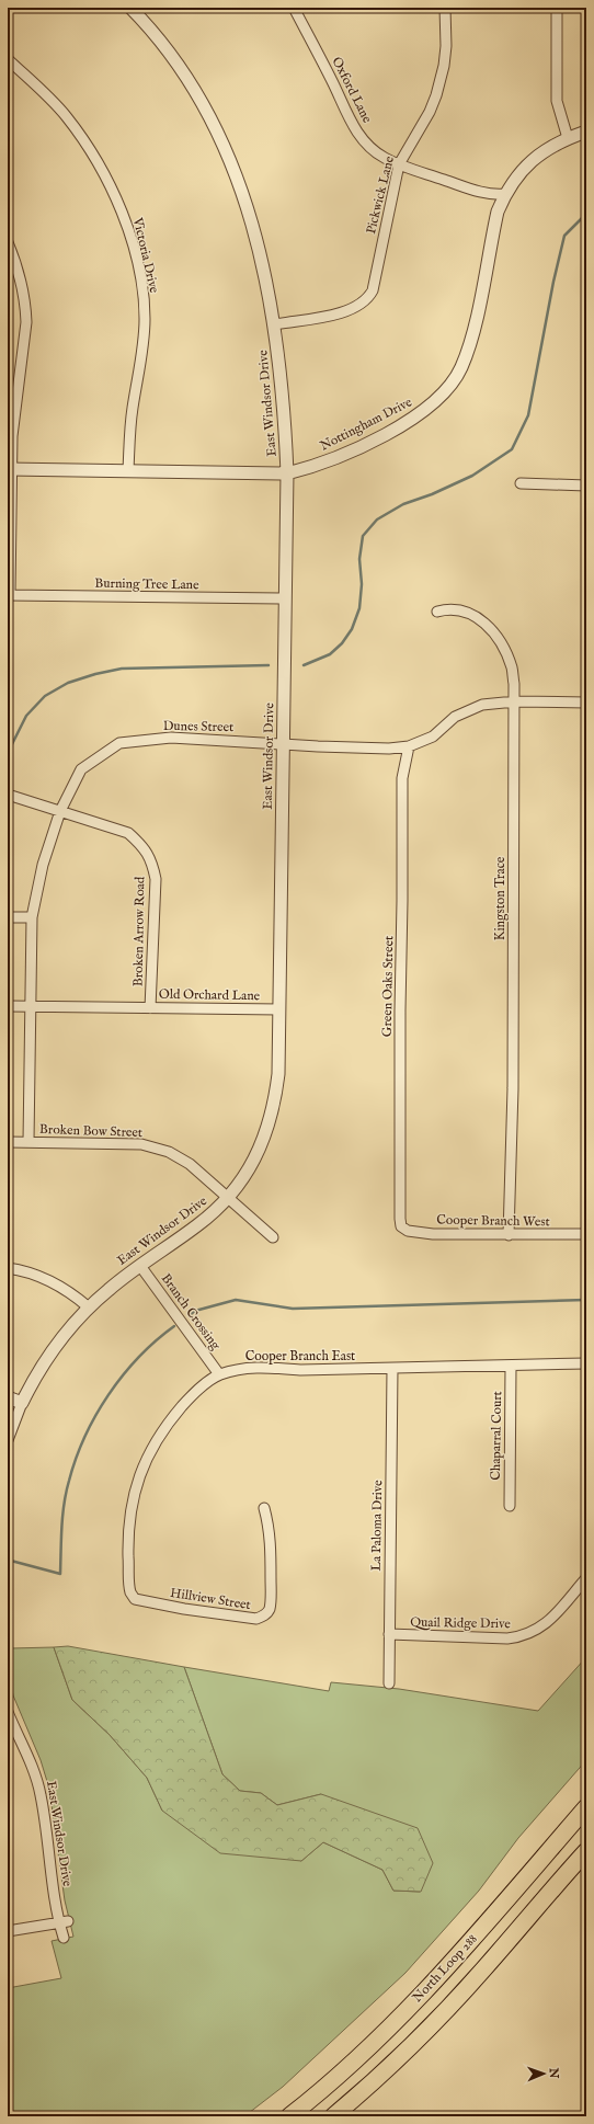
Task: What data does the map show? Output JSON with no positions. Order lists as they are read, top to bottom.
{
  "streets": {
    "highway": ["North Loop 288"],
    "street": [
      "Oxford Lane",
      "Pickwick Lane",
      "Victoria Drive",
      "East Windsor Drive",
      "Nottingham Drive",
      "Burning Tree Lane",
      "Dunes Street",
      "Kingston Trace",
      "Broken Arrow Road",
      "Green Oaks Street",
      "Old Orchard Lane",
      "Broken Bow Street",
      "Cooper Branch West",
      "Branch Crossing",
      "Cooper Branch East",
      "Chaparral Court",
      "La Paloma Drive",
      "Hillview Street",
      "Quail Ridge Drive"
    ]
  },
  "crossings": [
    ["Oxford Lane", "Pickwick Lane"],
    ["Oxford Lane", "Nottingham Drive"],
    ["Pickwick Lane", "East Windsor Drive"],
    ["Victoria Drive", "Nottingham Drive"],
    ["East Windsor Drive", "Nottingham Drive"],
    ["East Windsor Drive", "Burning Tree Lane"],
    ["East Windsor Drive", "Dunes Street"],
    ["East Windsor Drive", "Old Orchard Lane"],
    ["East Windsor Drive", "Broken Bow Street"],
    ["East Windsor Drive", "Branch Crossing"],
    ["Dunes Street", "Kingston Trace"],
    ["Dunes Street", "Broken Arrow Road"],
    ["Dunes Street", "Green Oaks Street"],
    ["Dunes Street", "Old Orchard Lane"],
    ["Dunes Street", "Broken Bow Street"],
    ["Kingston Trace", "Cooper Branch West"],
    ["Broken Arrow Road", "Old Orchard Lane"],
    ["Green Oaks Street", "Cooper Branch West"],
    ["Branch Crossing", "Cooper Branch East"],
    ["Cooper Branch East", "Chaparral Court"],
    ["Cooper Branch East", "La Paloma Drive"],
    ["Cooper Branch East", "Hillview Street"],
    ["La Paloma Drive", "Quail Ridge Drive"]
  ],
  "north": "right"
}
